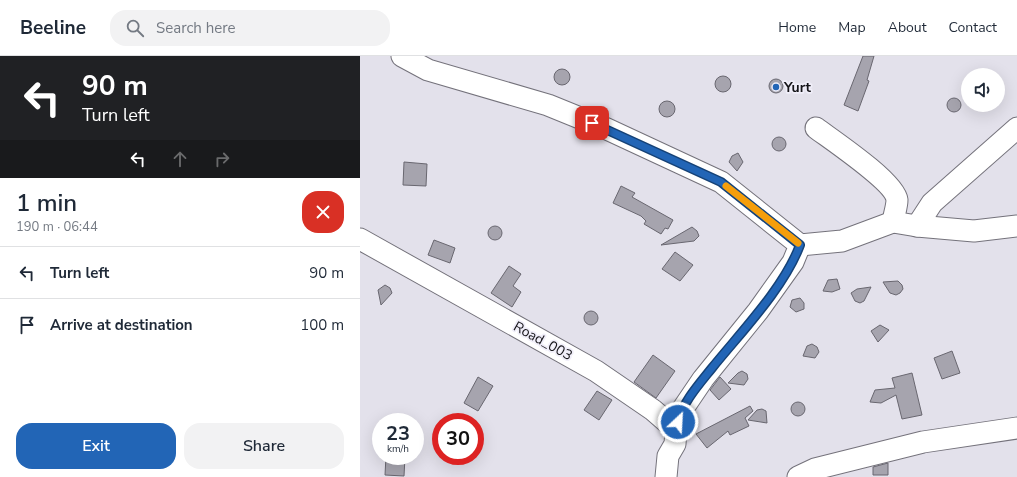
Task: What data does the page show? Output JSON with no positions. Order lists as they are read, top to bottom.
{
  "streets": {
    "street": ["Road_003"]
  },
  "places": ["Yurt"],
  "page": {
    "header": "Beeline",
    "search": "Search here",
    "nav": [
      "Home",
      "Map",
      "About",
      "Contact"
    ],
    "turn": ["90 m", "Turn left"],
    "heading": ["1 min", "190 m · 06:44"],
    "list": [
      {
        "name": "Turn left",
        "value": "90 m"
      },
      {
        "name": "Arrive at destination",
        "value": "100 m"
      }
    ],
    "speed": "23 km/h",
    "limit": "30",
    "buttons": ["Exit", "Share"]
  }
}
